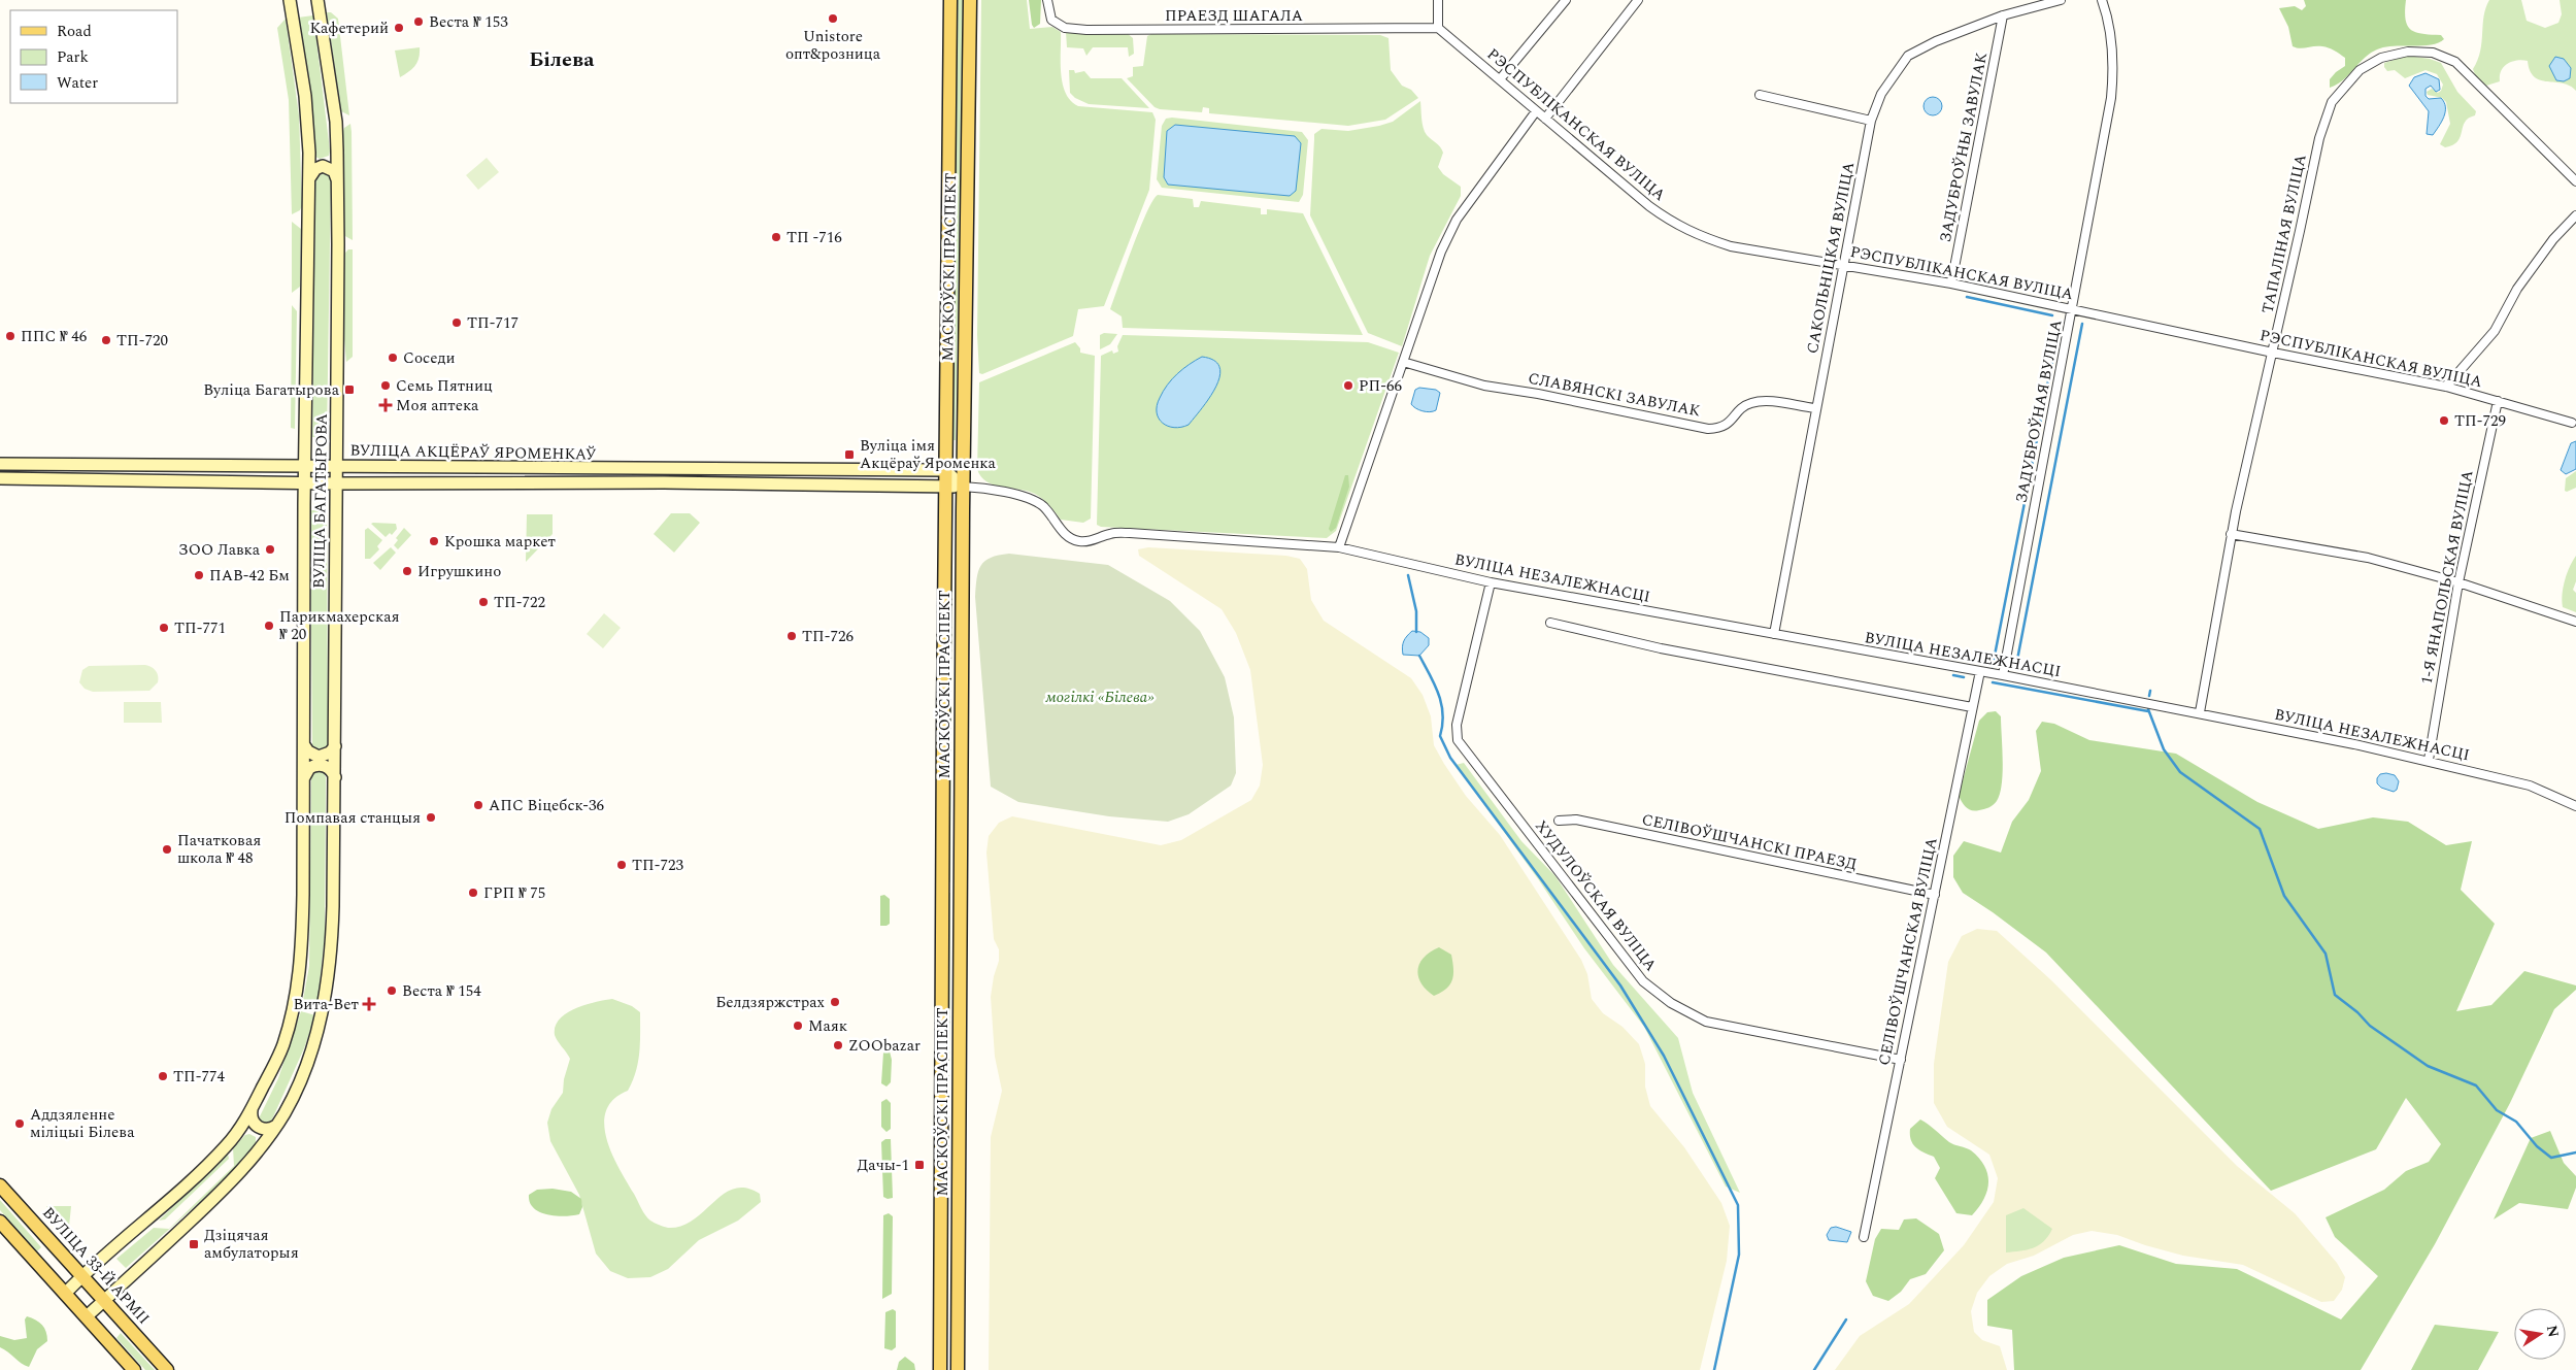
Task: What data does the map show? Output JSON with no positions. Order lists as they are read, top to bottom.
{
  "streets": {
    "main road": ["МАСКОЎСКІ ПРАСПЕКТ", "ВУЛІЦА 33-Й АРМІІ"],
    "street": [
      "ПРАЕЗД ШАГАЛА",
      "РЭСПУБЛІКАНСКАЯ ВУЛІЦА",
      "ЗАДУБРОЎНЫ ЗАВУЛАК",
      "ТАПАЛІНАЯ ВУЛІЦА",
      "САКОЛЬНІЦКАЯ ВУЛІЦА",
      "СЛАВЯНСКІ ЗАВУЛАК",
      "ЗАДУБРОЎНАЯ ВУЛІЦА",
      "ВУЛІЦА АКЦЁРАЎ ЯРОМЕНКАЎ",
      "ВУЛІЦА БАГАТЫРОВА",
      "1-Я ЯНАПОЛЬСКАЯ ВУЛІЦА",
      "ВУЛІЦА НЕЗАЛЕЖНАСЦІ",
      "СЕЛІВОЎШЧАНСКІ ПРАЕЗД",
      "ХУДУЛОЎСКАЯ ВУЛІЦА",
      "СЕЛІВОЎШЧАНСКАЯ ВУЛІЦА"
    ]
  },
  "crossings": [
    ["ПРАЕЗД ШАГАЛА", "РЭСПУБЛІКАНСКАЯ ВУЛІЦА"],
    ["РЭСПУБЛІКАНСКАЯ ВУЛІЦА", "ЗАДУБРОЎНЫ ЗАВУЛАК"],
    ["РЭСПУБЛІКАНСКАЯ ВУЛІЦА", "ТАПАЛІНАЯ ВУЛІЦА"],
    ["РЭСПУБЛІКАНСКАЯ ВУЛІЦА", "САКОЛЬНІЦКАЯ ВУЛІЦА"],
    ["РЭСПУБЛІКАНСКАЯ ВУЛІЦА", "ЗАДУБРОЎНАЯ ВУЛІЦА"],
    ["РЭСПУБЛІКАНСКАЯ ВУЛІЦА", "1-Я ЯНАПОЛЬСКАЯ ВУЛІЦА"],
    ["ЗАДУБРОЎНЫ ЗАВУЛАК", "САКОЛЬНІЦКАЯ ВУЛІЦА"],
    ["ТАПАЛІНАЯ ВУЛІЦА", "ВУЛІЦА НЕЗАЛЕЖНАСЦІ"],
    ["САКОЛЬНІЦКАЯ ВУЛІЦА", "СЛАВЯНСКІ ЗАВУЛАК"],
    ["САКОЛЬНІЦКАЯ ВУЛІЦА", "ВУЛІЦА НЕЗАЛЕЖНАСЦІ"],
    ["МАСКОЎСКІ ПРАСПЕКТ", "ВУЛІЦА АКЦЁРАЎ ЯРОМЕНКАЎ"],
    ["МАСКОЎСКІ ПРАСПЕКТ", "ВУЛІЦА НЕЗАЛЕЖНАСЦІ"],
    ["ЗАДУБРОЎНАЯ ВУЛІЦА", "ВУЛІЦА НЕЗАЛЕЖНАСЦІ"],
    ["ВУЛІЦА АКЦЁРАЎ ЯРОМЕНКАЎ", "ВУЛІЦА БАГАТЫРОВА"],
    ["ВУЛІЦА АКЦЁРАЎ ЯРОМЕНКАЎ", "ВУЛІЦА НЕЗАЛЕЖНАСЦІ"],
    ["ВУЛІЦА БАГАТЫРОВА", "ВУЛІЦА 33-Й АРМІІ"],
    ["1-Я ЯНАПОЛЬСКАЯ ВУЛІЦА", "ВУЛІЦА НЕЗАЛЕЖНАСЦІ"],
    ["ВУЛІЦА НЕЗАЛЕЖНАСЦІ", "ХУДУЛОЎСКАЯ ВУЛІЦА"],
    ["ВУЛІЦА НЕЗАЛЕЖНАСЦІ", "СЕЛІВОЎШЧАНСКАЯ ВУЛІЦА"],
    ["СЕЛІВОЎШЧАНСКІ ПРАЕЗД", "СЕЛІВОЎШЧАНСКАЯ ВУЛІЦА"],
    ["ХУДУЛОЎСКАЯ ВУЛІЦА", "СЕЛІВОЎШЧАНСКАЯ ВУЛІЦА"]
  ],
  "districts": ["Білева"],
  "parks": ["могілкі «Білева»"],
  "places": {
    "other": [
      "Unistore опт&розница",
      "Веста № 153",
      "Кафетерий",
      "ТП -716",
      "ТП-717",
      "ППС № 46",
      "ТП-720",
      "Соседи",
      "Семь Пятниц",
      "РП-66",
      "ТП-729",
      "Крошка маркет",
      "ЗОО Лавка",
      "Игрушкино",
      "ПАВ-42 Бм",
      "ТП-722",
      "Парикмахерская № 20",
      "ТП-771",
      "ТП-726",
      "АПС Віцебск-36",
      "Помпавая станцыя",
      "Пачатковая школа № 48",
      "ТП-723",
      "ГРП № 75",
      "Веста № 154",
      "Белдзяржстрах",
      "Маяк",
      "ZOObazar",
      "ТП-774",
      "Аддзяленне міліцыі Білева"
    ],
    "transit": [
      "Вуліца Багатырова",
      "Вуліца імя Акцёраў Яроменка",
      "Дачы-1",
      "Дзіцячая амбулаторыя"
    ],
    "health": ["Моя аптека", "Вита-Вет"]
  },
  "legend": ["Road", "Park", "Water"],
  "north": "right"
}
